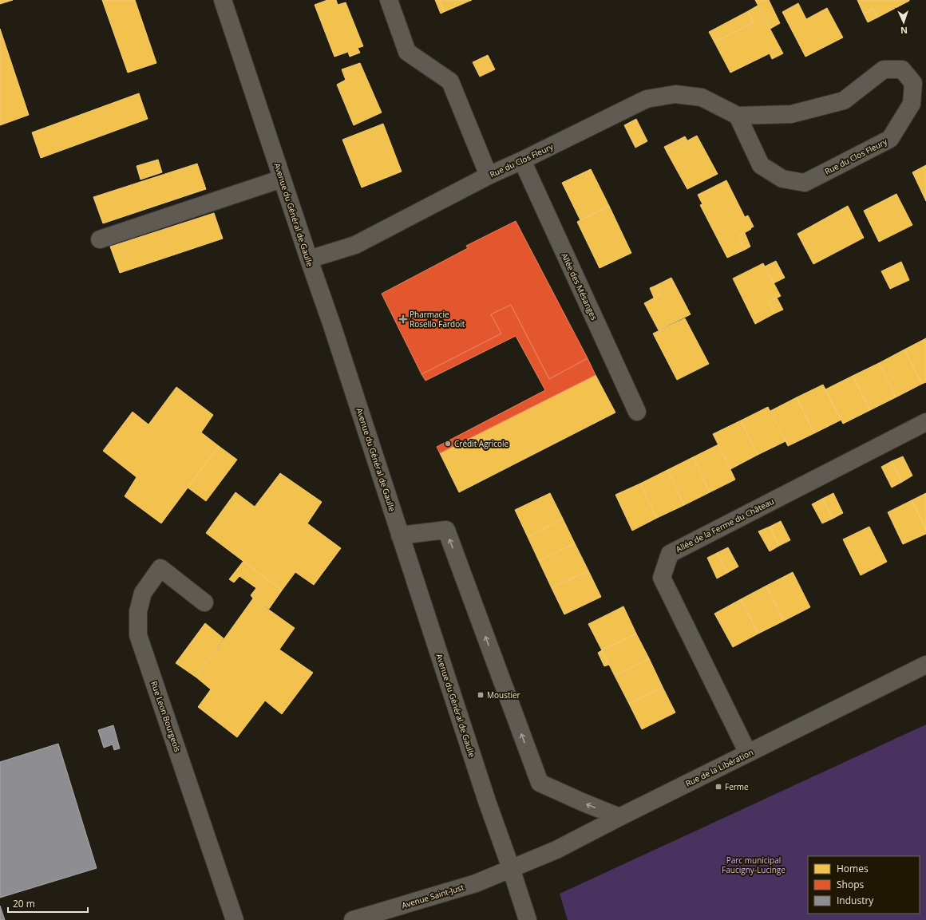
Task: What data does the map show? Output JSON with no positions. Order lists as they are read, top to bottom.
{
  "streets": {
    "street": [
      "Rue du Clos Fleury",
      "Avenue du Général de Gaulle",
      "Allée des Mésanges",
      "Allée de la Ferme du Château",
      "Rue Leon Bourgeois",
      "Rue de la Libération",
      "Avenue Saint-Just"
    ]
  },
  "crossings": [
    ["Rue du Clos Fleury", "Avenue du Général de Gaulle"],
    ["Rue du Clos Fleury", "Allée des Mésanges"],
    ["Avenue du Général de Gaulle", "Rue de la Libération"],
    ["Avenue du Général de Gaulle", "Avenue Saint-Just"],
    ["Allée de la Ferme du Château", "Rue de la Libération"],
    ["Rue de la Libération", "Avenue Saint-Just"]
  ],
  "parks": ["Parc municipal Faucigny-Lucinge"],
  "places": {
    "health": ["Pharmacie Rosello Fardoit"],
    "other": ["Crédit Agricole"],
    "transit": ["Moustier", "Ferme"]
  },
  "legend": ["Homes", "Shops", "Industry"],
  "scale_bar": "20 m",
  "north": "bottom"
}
